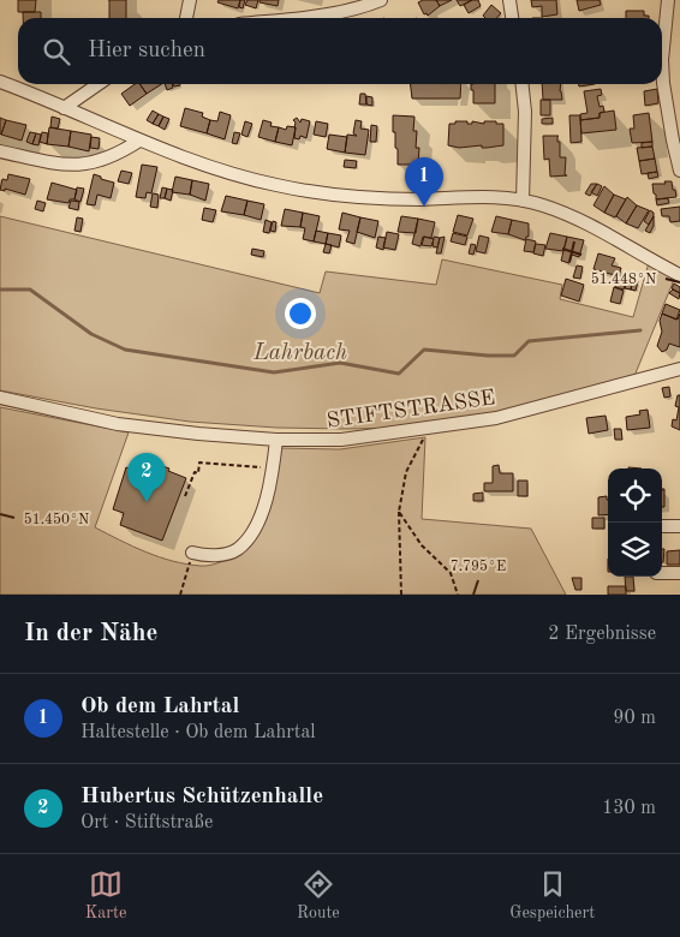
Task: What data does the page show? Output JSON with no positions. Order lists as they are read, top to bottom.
{
  "streets": {
    "street": ["STIFTSTRASSE"]
  },
  "water": ["Lahrbach"],
  "page": {
    "search": "Hier suchen",
    "pins": ["1", "2"],
    "heading": ["In der Nähe", "2 Ergebnisse"],
    "list": [
      {
        "mark": "1",
        "name": "Ob dem Lahrtal",
        "note": "Haltestelle · Ob dem Lahrtal",
        "value": "90 m"
      },
      {
        "mark": "2",
        "name": "Hubertus Schützenhalle",
        "note": "Ort · Stiftstraße",
        "value": "130 m"
      }
    ],
    "nav": ["Karte", "Route", "Gespeichert"]
  },
  "coordinates": ["51.448°N", "51.450°N", "7.795°E"]
}
